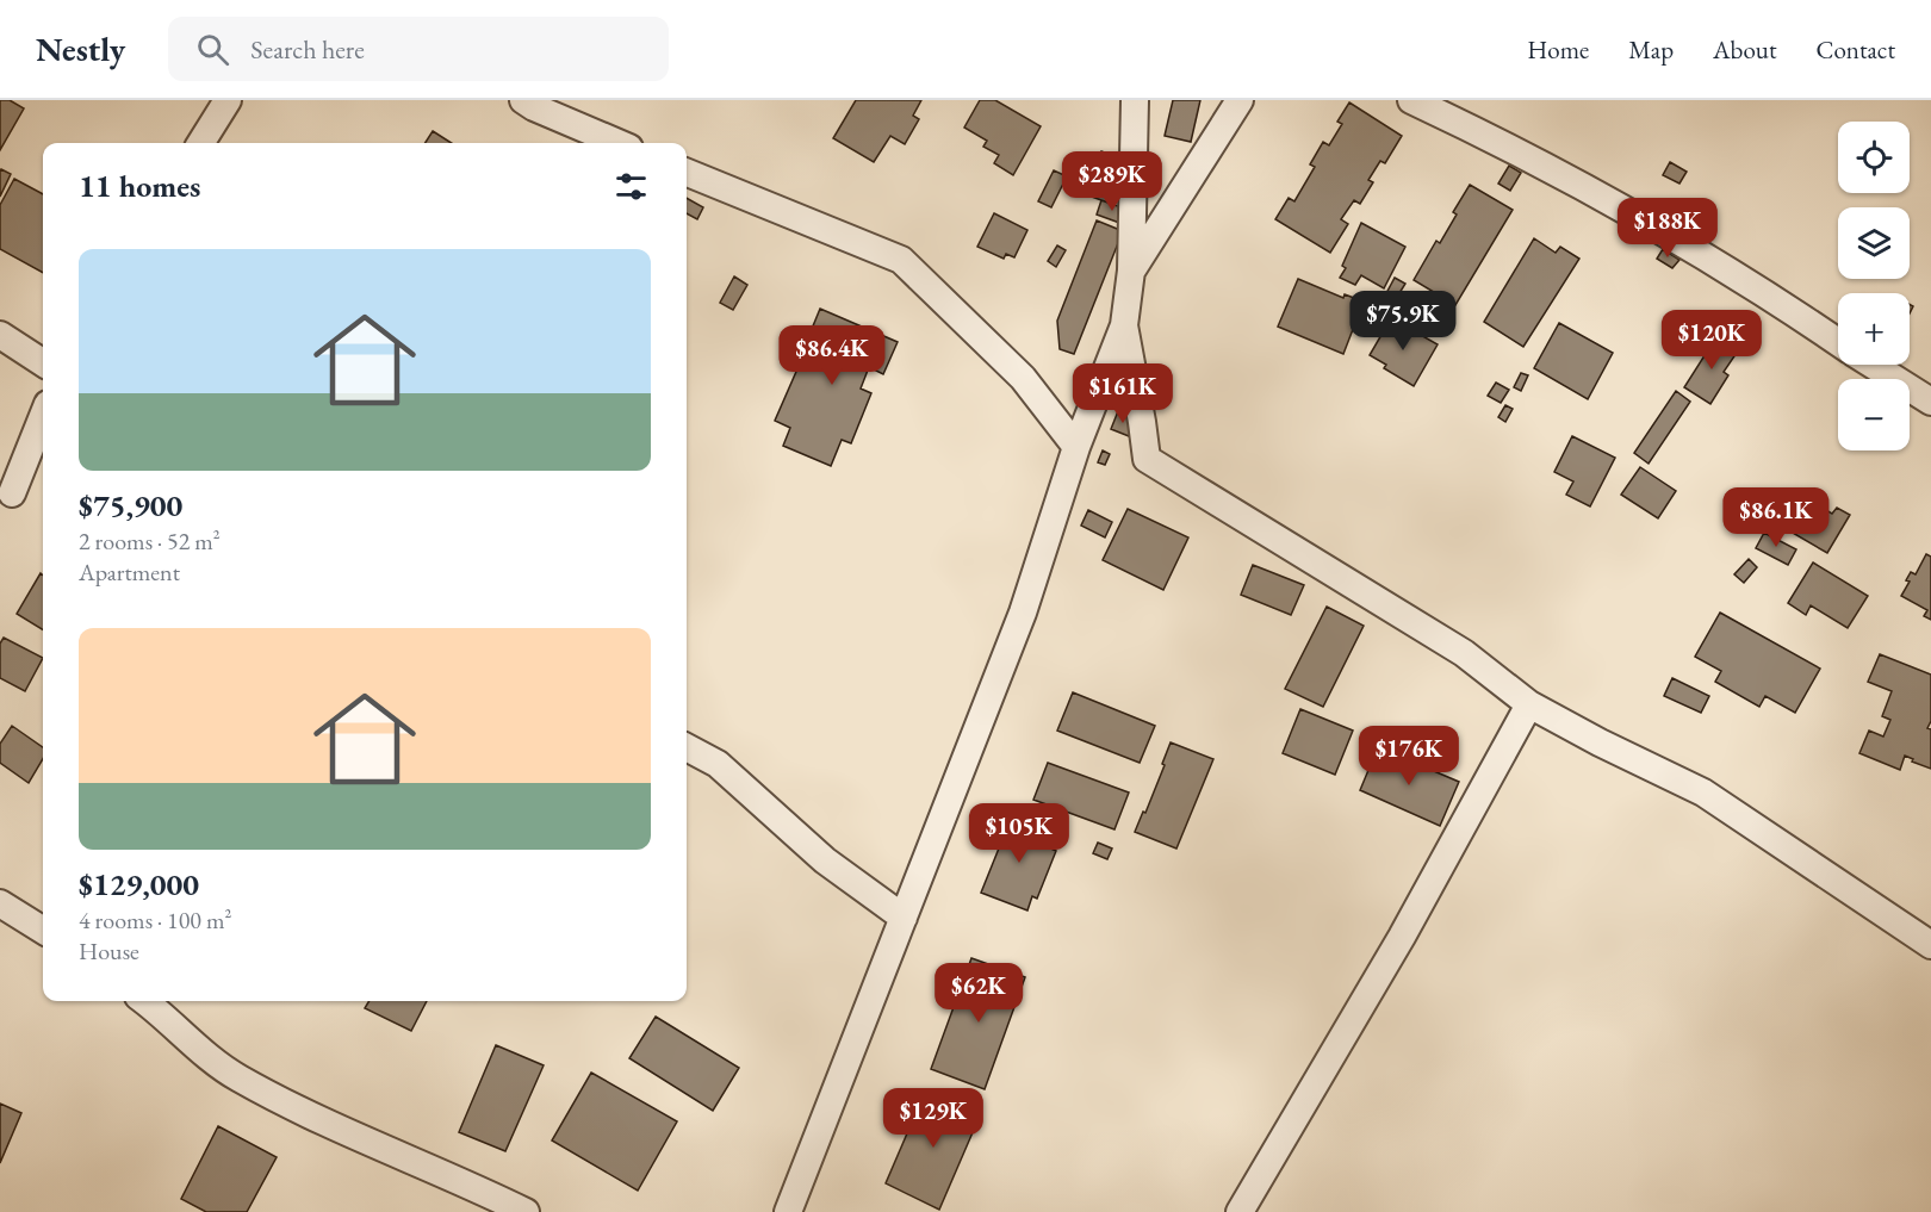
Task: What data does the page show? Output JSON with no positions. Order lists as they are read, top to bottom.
{
  "page": {
    "header": "Nestly",
    "search": "Search here",
    "nav": [
      "Home",
      "Map",
      "About",
      "Contact"
    ],
    "map_buttons": ["+", "−"],
    "heading": "11 homes",
    "price": [
      "$289K",
      "$188K",
      "$75.9K",
      "$120K",
      "$86.4K",
      "$161K",
      "$86.1K",
      "$176K",
      "$105K",
      "$62K",
      "$129K"
    ],
    "list": [
      {
        "name": "$75,900",
        "note": "2 rooms · 52 m² · Apartment"
      },
      {
        "name": "$129,000",
        "note": "4 rooms · 100 m² · House"
      }
    ]
  }
}
